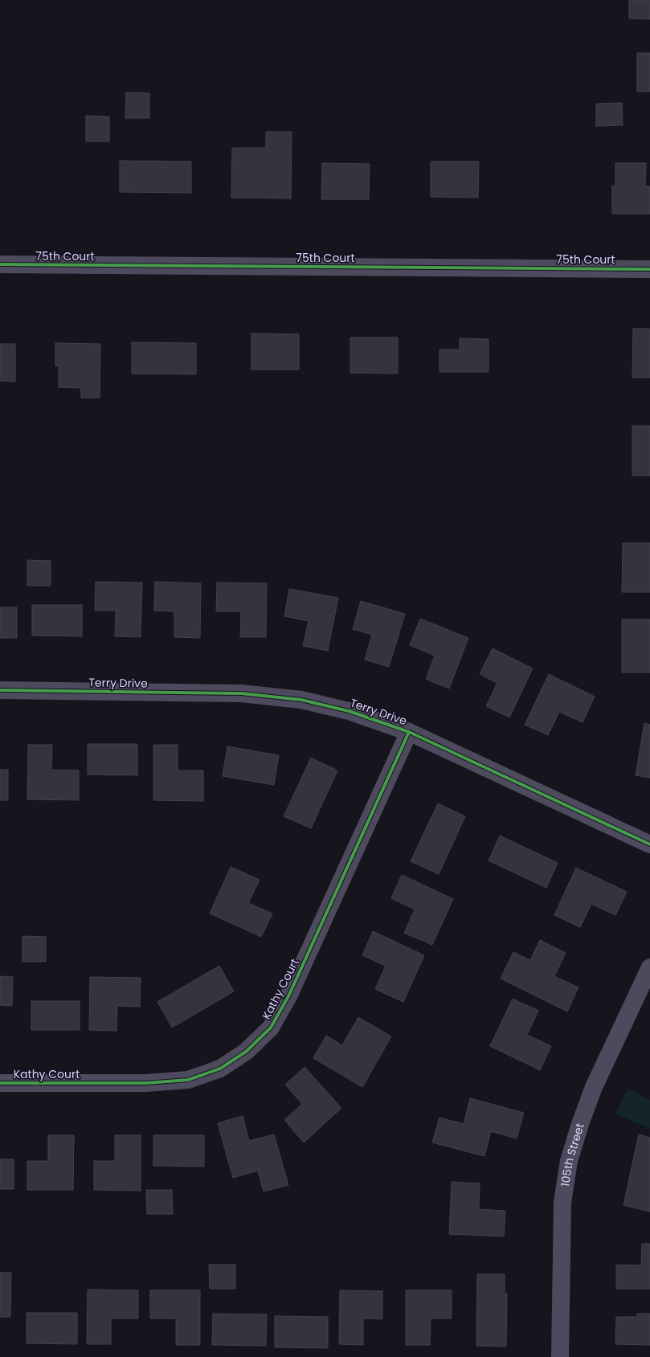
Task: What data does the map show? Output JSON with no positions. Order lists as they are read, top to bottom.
{
  "streets": {
    "street": [
      "75th Court",
      "Terry Drive",
      "Kathy Court",
      "105th Street"
    ]
  },
  "crossings": [
    ["Terry Drive", "Kathy Court"]
  ]
}
